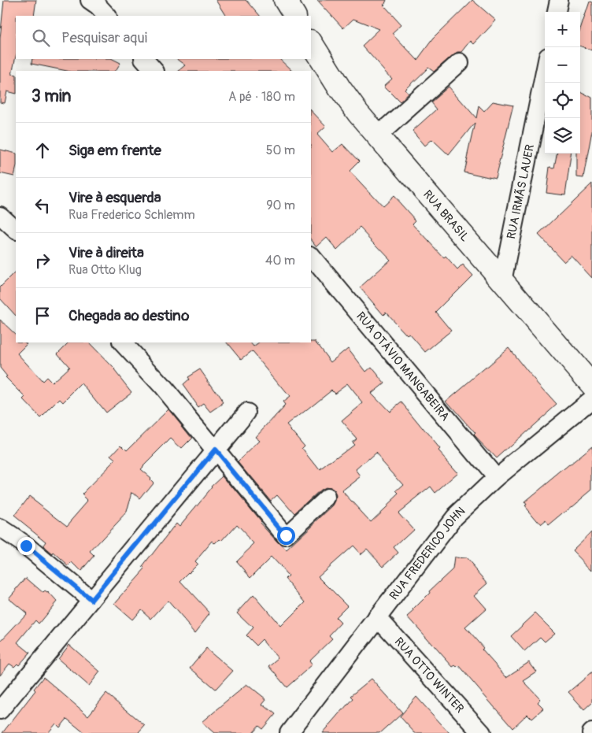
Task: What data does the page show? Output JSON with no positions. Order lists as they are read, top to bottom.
{
  "streets": {
    "street": [
      "RUA IRMÃS LAUER",
      "RUA BRASIL",
      "RUA OTÁVIO MANGABEIRA",
      "RUA FREDERICO JOHN",
      "RUA OTTO WINTER"
    ]
  },
  "crossings": [
    ["RUA IRMÃS LAUER", "RUA BRASIL"],
    ["RUA OTÁVIO MANGABEIRA", "RUA FREDERICO JOHN"],
    ["RUA FREDERICO JOHN", "RUA OTTO WINTER"]
  ],
  "page": {
    "map_buttons": ["+", "−"],
    "search": "Pesquisar aqui",
    "heading": ["3 min", "A pé · 180 m"],
    "list": [
      ["Siga em frente", "50 m"],
      ["Vire à esquerda", "Rua Frederico Schlemm", "90 m"],
      ["Vire à direita", "Rua Otto Klug", "40 m"],
      "Chegada ao destino"
    ]
  }
}
